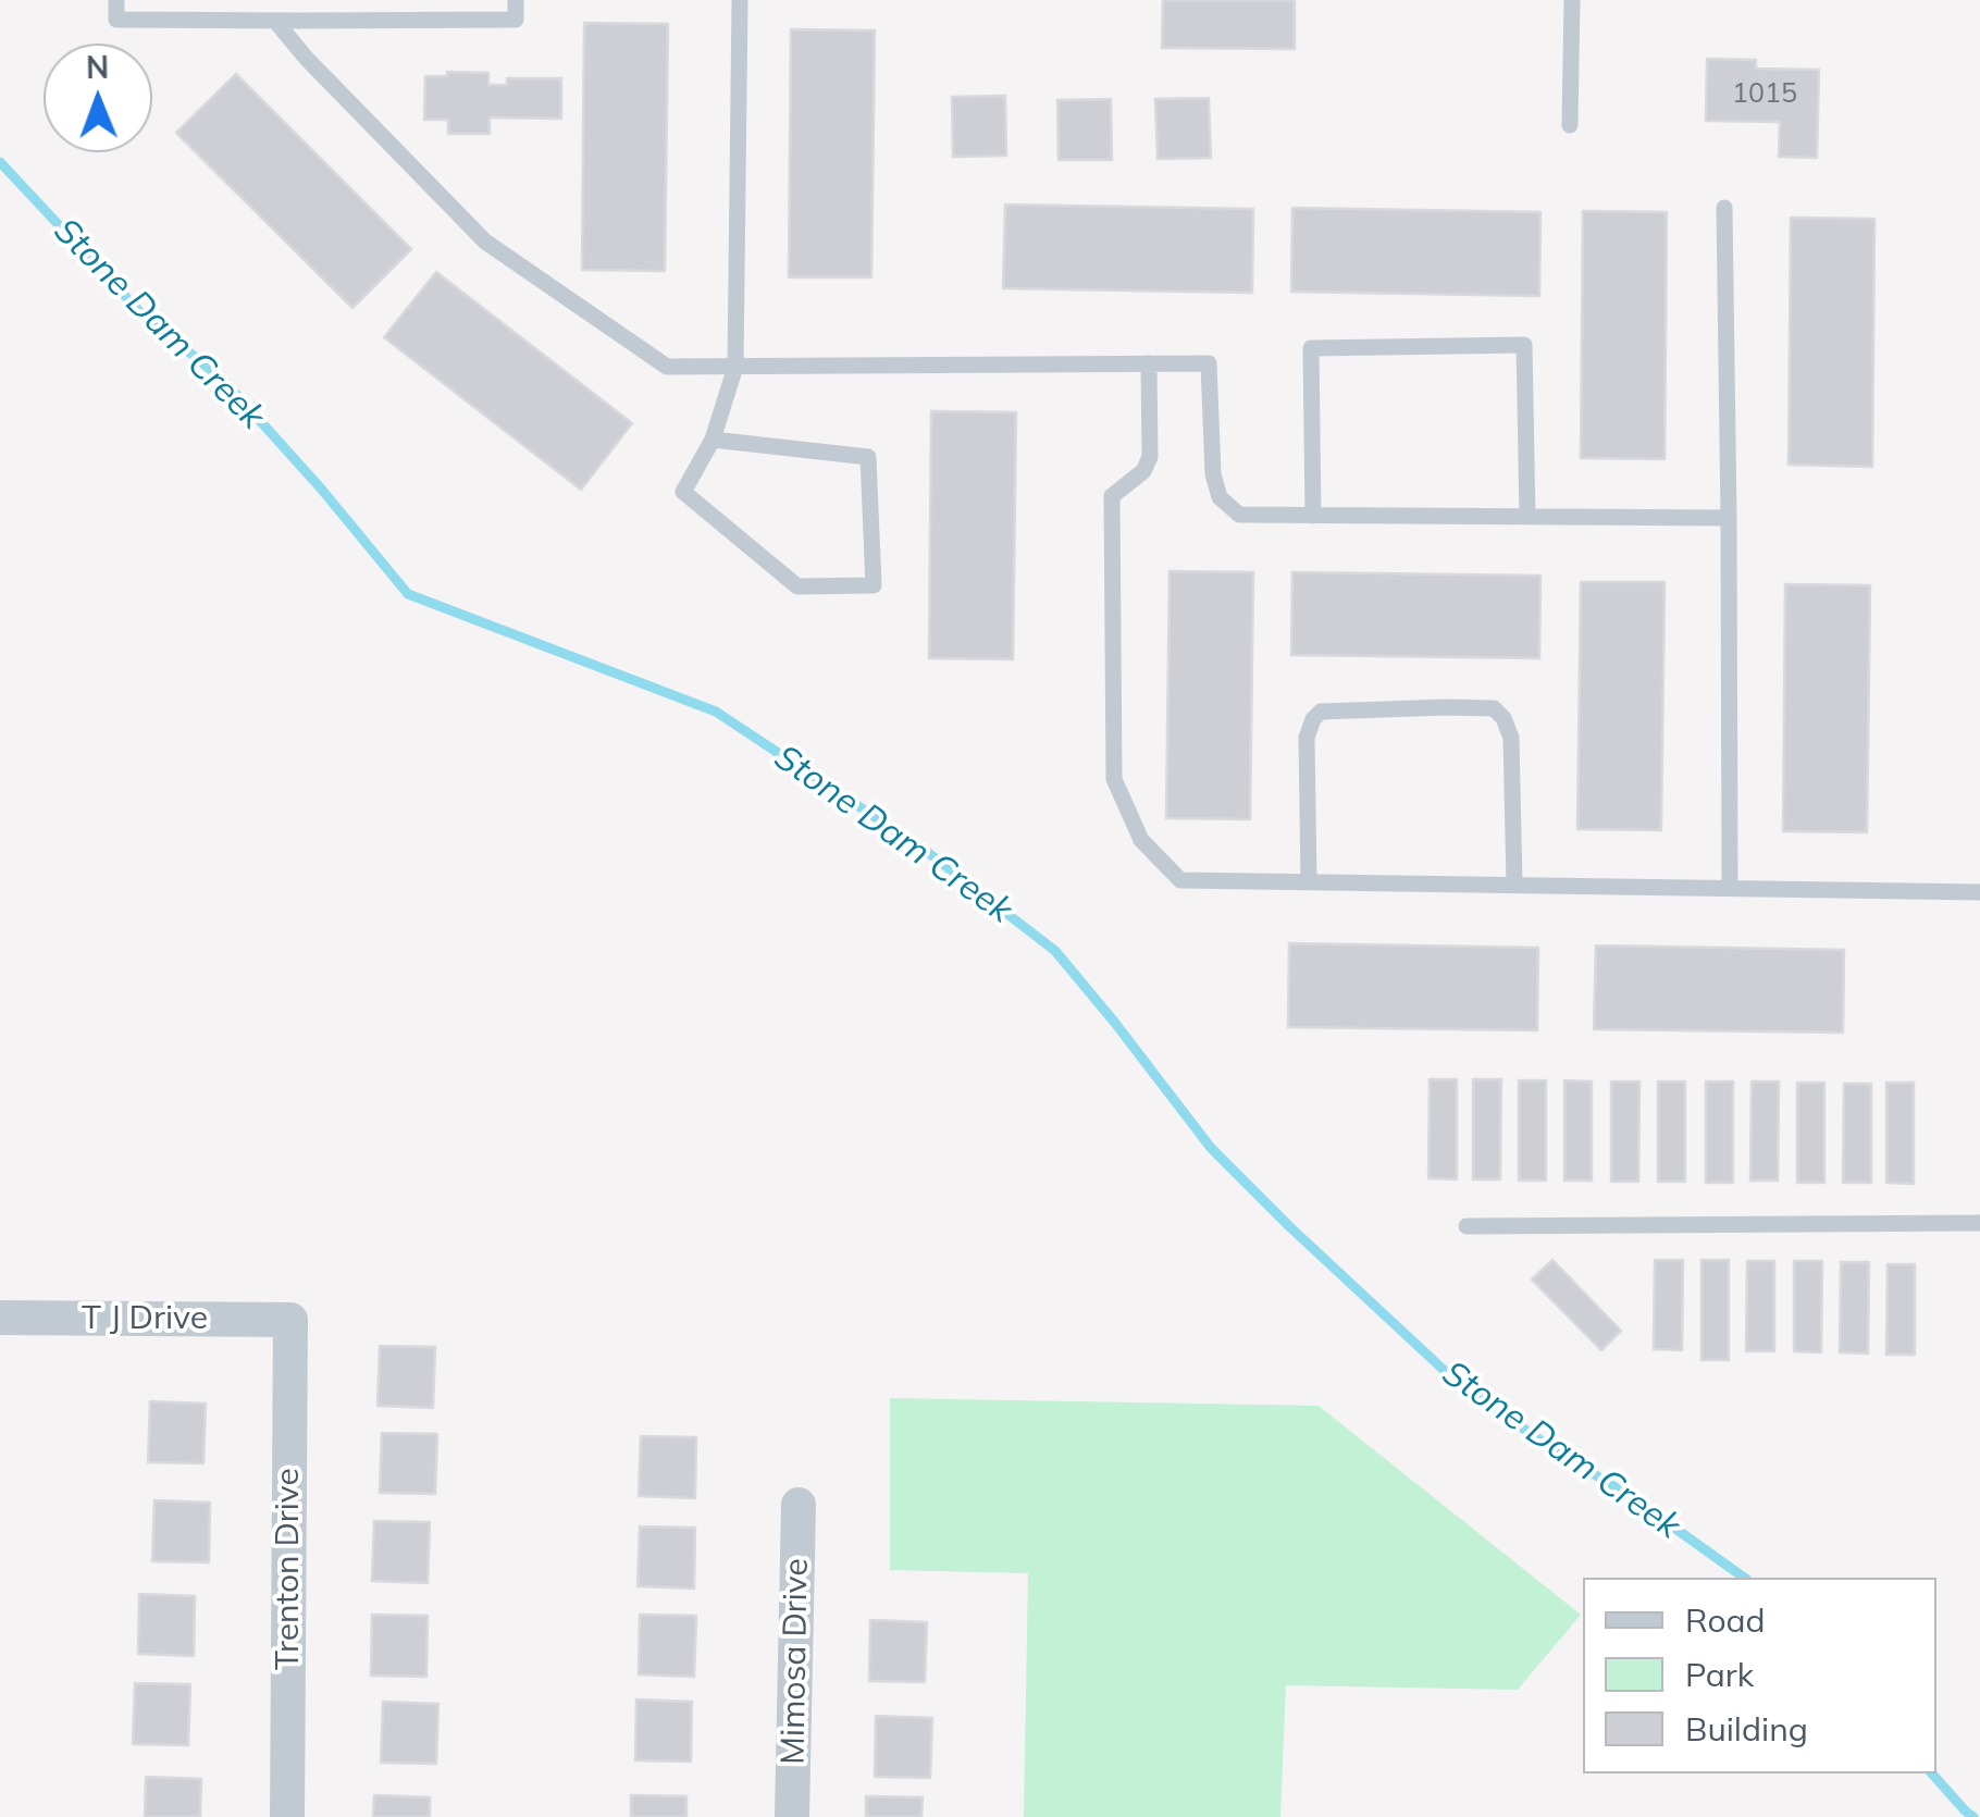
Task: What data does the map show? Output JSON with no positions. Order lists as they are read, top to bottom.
{
  "streets": {
    "street": ["T J Drive", "Trenton Drive", "Mimosa Drive"]
  },
  "crossings": [
    ["T J Drive", "Trenton Drive"]
  ],
  "water": ["Stone Dam Creek"],
  "house_numbers": ["1015"],
  "legend": ["Road", "Park", "Building"],
  "north": "top"
}
